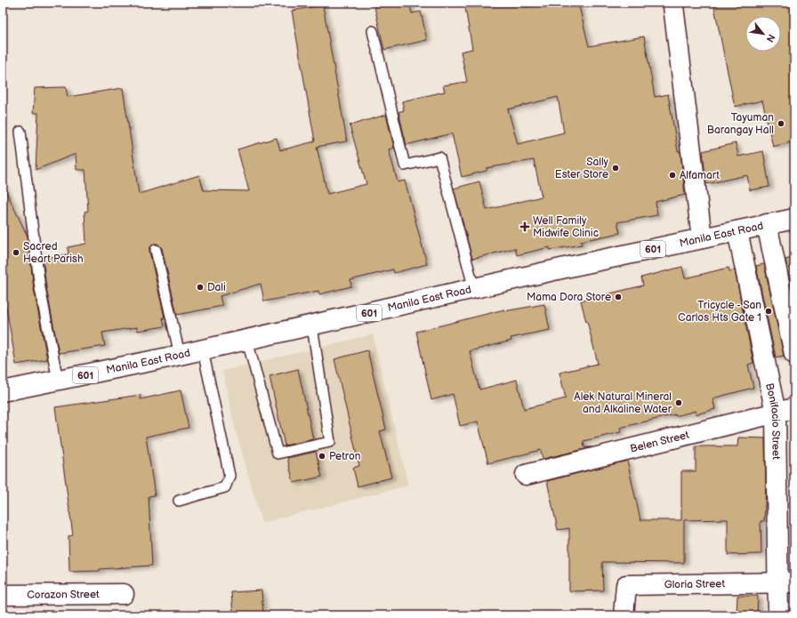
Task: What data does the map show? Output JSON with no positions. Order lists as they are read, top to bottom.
{
  "streets": {
    "street": [
      "Manila East Road",
      "601",
      "Bonifacio Street",
      "Belen Street",
      "Gloria Street",
      "Corazon Street"
    ]
  },
  "crossings": [
    ["Manila East Road", "Bonifacio Street"],
    ["Bonifacio Street", "Belen Street"],
    ["Bonifacio Street", "Gloria Street"]
  ],
  "places": {
    "other": [
      "Tayuman Barangay Hall",
      "Sally Ester Store",
      "Alfamart",
      "Sacred Heart Parish",
      "Dali",
      "Mama Dora Store",
      "Tricycle - San Carlos Hts Gate 1",
      "Alek Natural Mineral and Alkaline Water",
      "Petron"
    ],
    "health": ["Well Family Midwife Clinic"]
  },
  "north": "bottom right"
}
